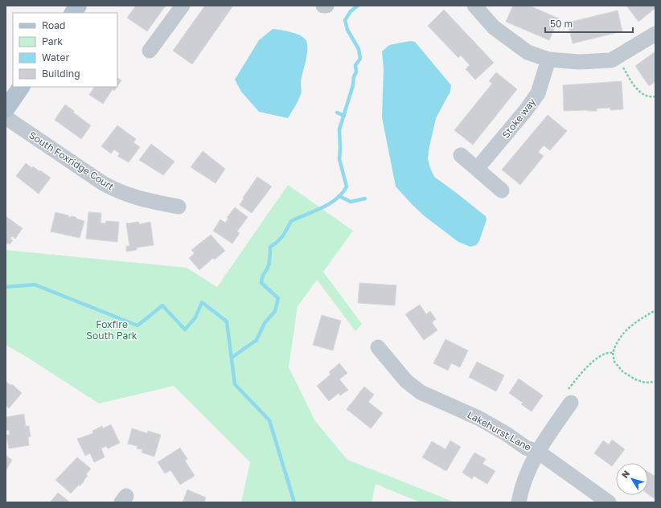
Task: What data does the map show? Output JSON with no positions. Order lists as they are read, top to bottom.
{
  "streets": {
    "street": ["Stoke way", "South Foxridge Court", "Lakehurst Lane"]
  },
  "parks": ["Foxfire South Park"],
  "legend": [
    "Road",
    "Park",
    "Water",
    "Building"
  ],
  "scale_bar": "50 m",
  "north": "top left"
}
